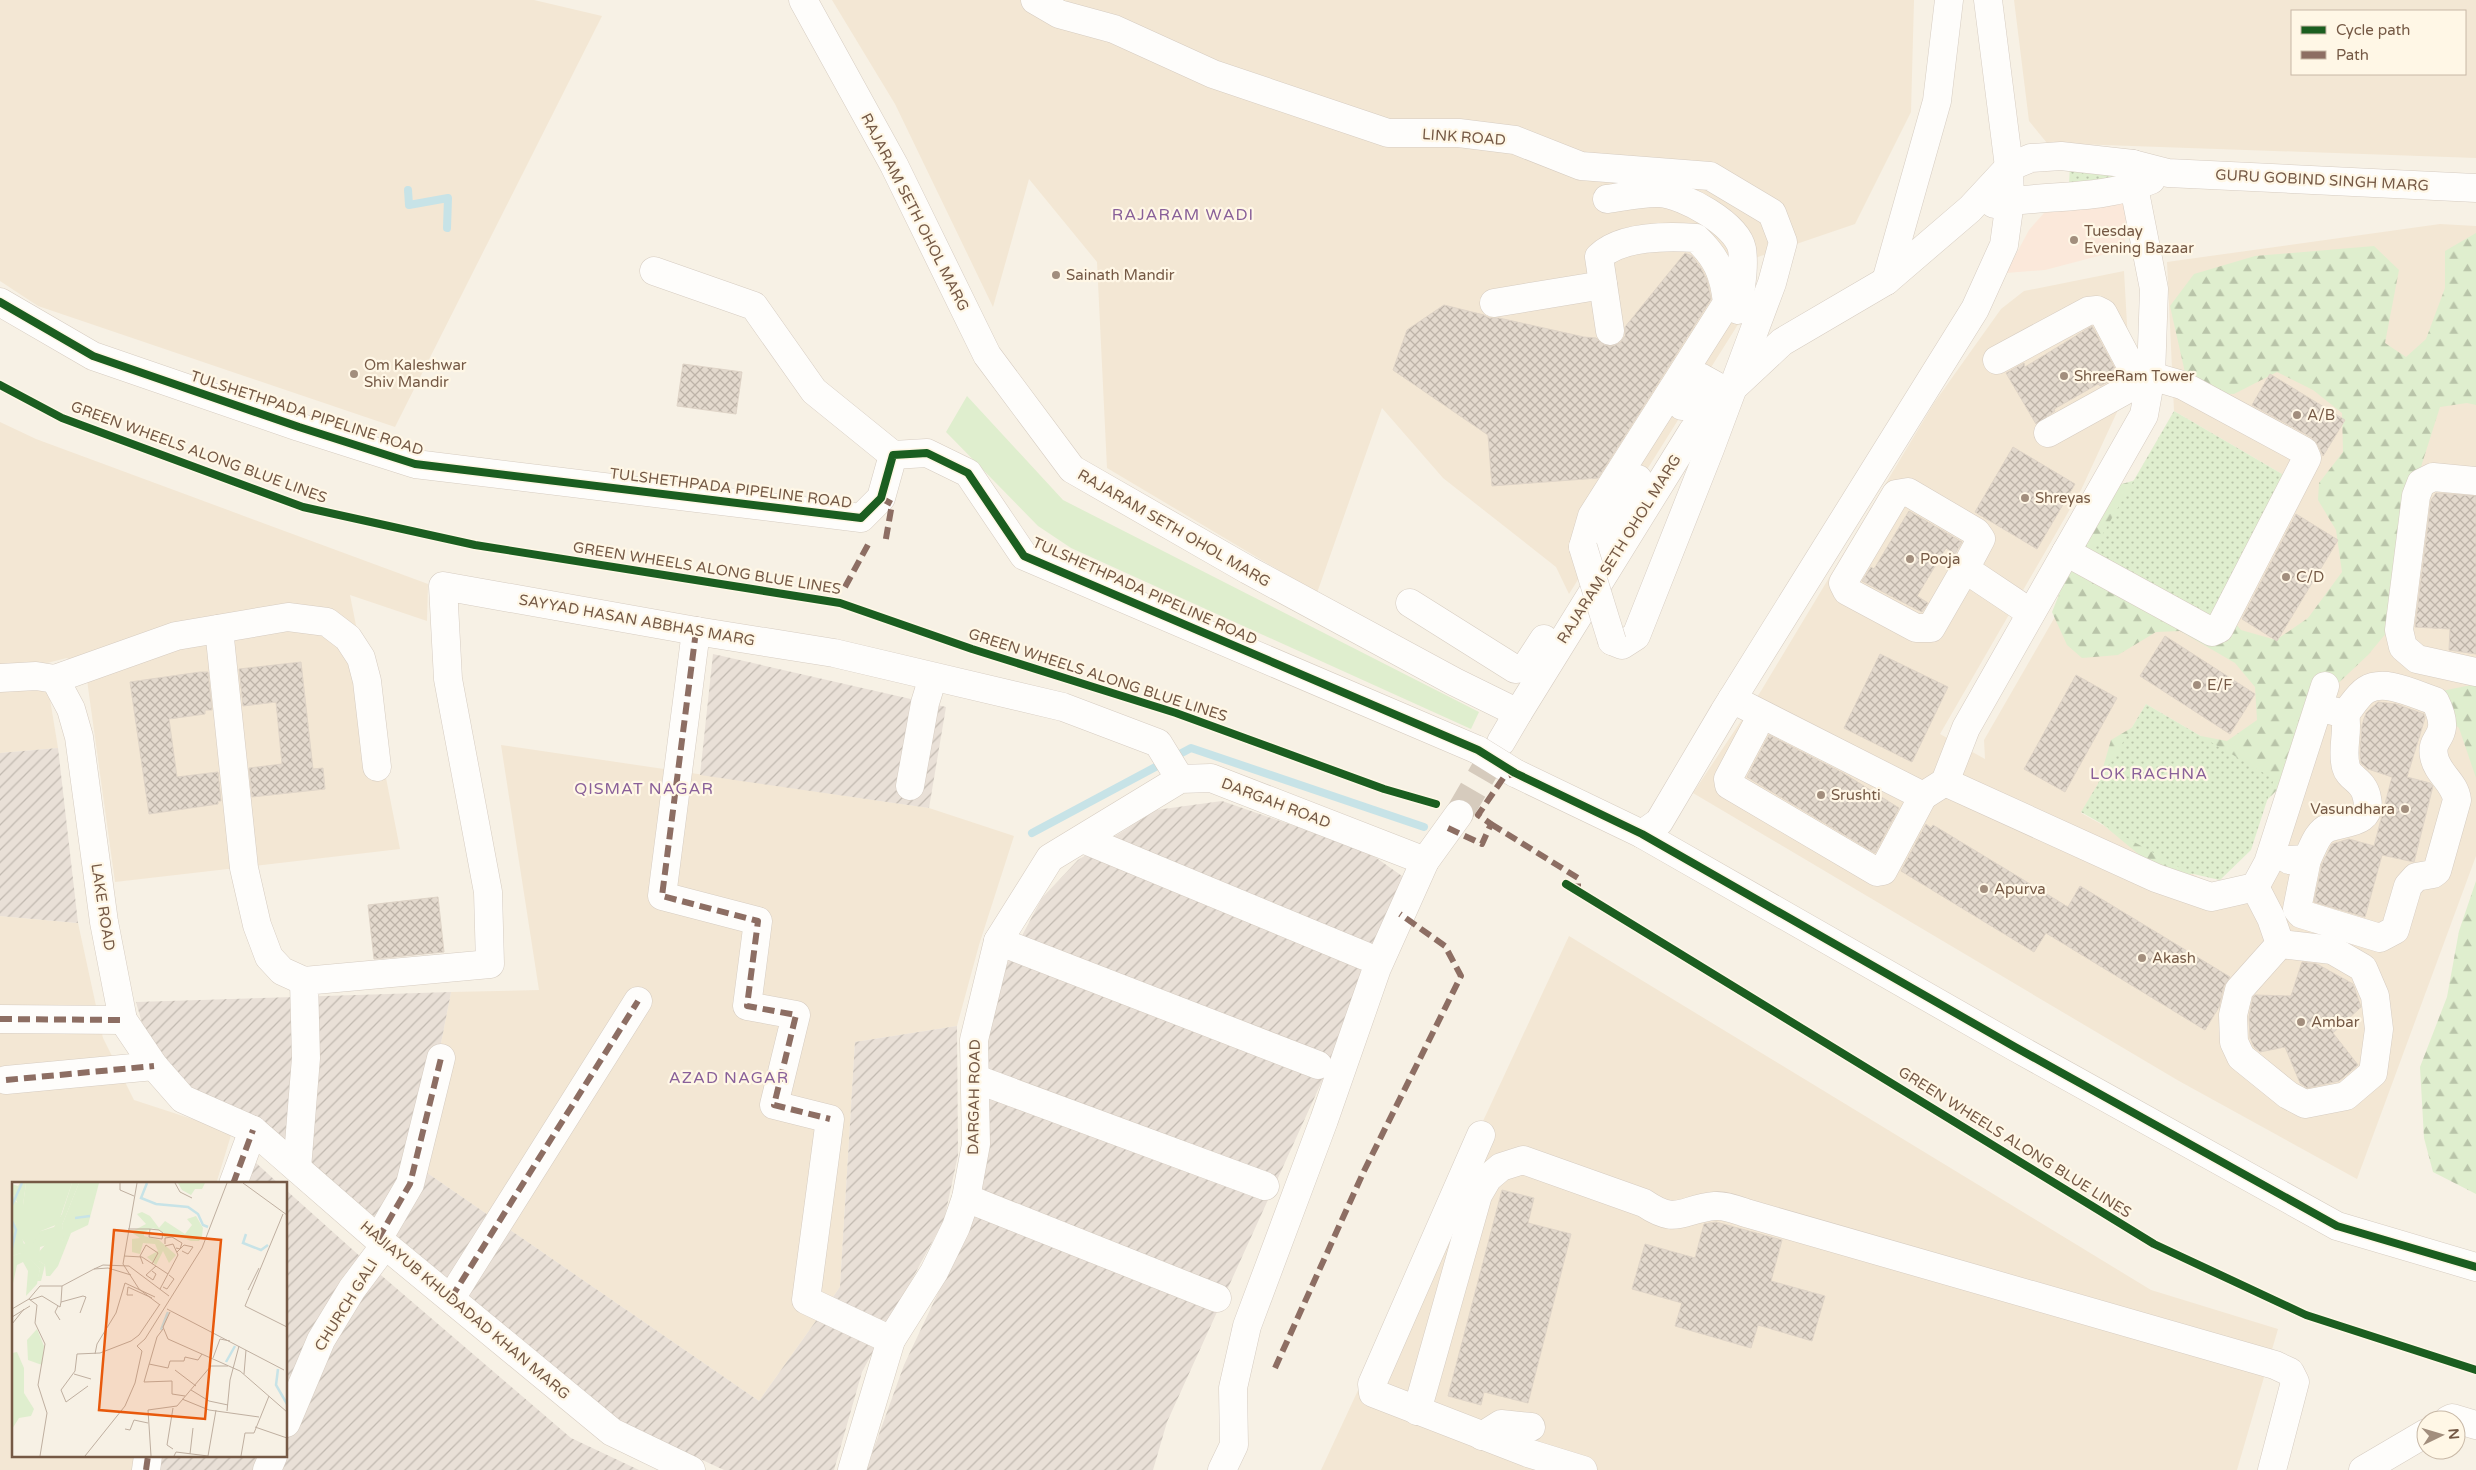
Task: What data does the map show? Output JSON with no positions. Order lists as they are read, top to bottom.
{
  "streets": {
    "street": [
      "LINK ROAD",
      "GURU GOBIND SINGH MARG",
      "RAJARAM SETH OHOL MARG",
      "TULSHETHPADA PIPELINE ROAD",
      "SAYYAD HASAN ABBHAS MARG",
      "DARGAH ROAD",
      "LAKE ROAD",
      "CHURCH GALI",
      "HAJIAYUB KHUDADAD KHAN MARG"
    ],
    "cycle path": ["GREEN WHEELS ALONG BLUE LINES"]
  },
  "crossings": [
    ["LINK ROAD", "RAJARAM SETH OHOL MARG"],
    ["GURU GOBIND SINGH MARG", "RAJARAM SETH OHOL MARG"],
    ["RAJARAM SETH OHOL MARG", "TULSHETHPADA PIPELINE ROAD"],
    ["SAYYAD HASAN ABBHAS MARG", "DARGAH ROAD"],
    ["LAKE ROAD", "HAJIAYUB KHUDADAD KHAN MARG"],
    ["CHURCH GALI", "HAJIAYUB KHUDADAD KHAN MARG"]
  ],
  "districts": [
    "RAJARAM WADI",
    "LOK RACHNA",
    "QISMAT NAGAR",
    "AZAD NAGAR"
  ],
  "places": [
    "Tuesday Evening Bazaar",
    "Sainath Mandir",
    "Om Kaleshwar Shiv Mandir",
    "ShreeRam Tower",
    "A/B",
    "Shreyas",
    "Pooja",
    "C/D",
    "E/F",
    "Srushti",
    "Vasundhara",
    "Apurva",
    "Akash",
    "Ambar"
  ],
  "legend": ["Cycle path", "Path"],
  "north": "right"
}
